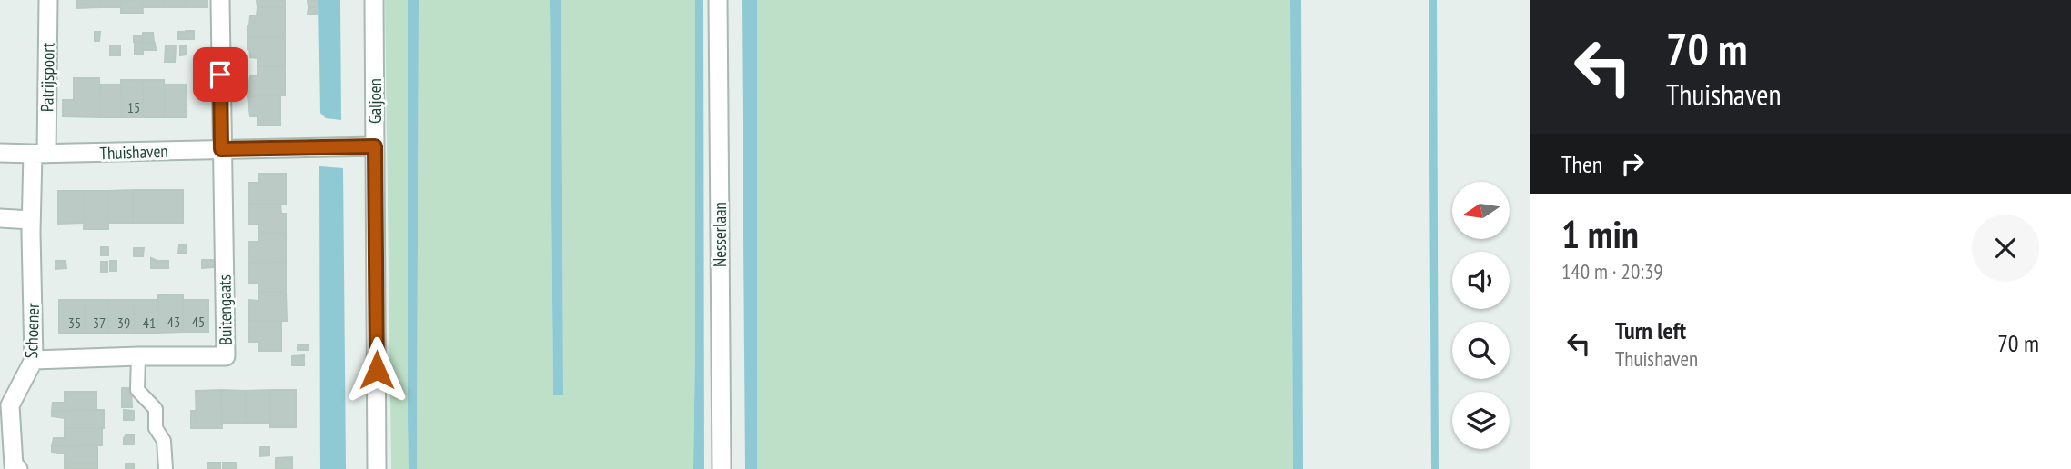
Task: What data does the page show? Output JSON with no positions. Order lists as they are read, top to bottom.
{
  "streets": {
    "street": [
      "Patrijspoort",
      "Galjoen",
      "Thuishaven",
      "Nesserlaan",
      "Buitengaats",
      "Schoener"
    ]
  },
  "crossings": [
    ["Patrijspoort", "Thuishaven"],
    ["Patrijspoort", "Schoener"],
    ["Galjoen", "Thuishaven"],
    ["Thuishaven", "Buitengaats"],
    ["Thuishaven", "Schoener"],
    ["Buitengaats", "Schoener"]
  ],
  "house_numbers": [
    "15",
    "43",
    "45",
    "35",
    "37",
    "39",
    "41"
  ],
  "north": "left",
  "page": {
    "turn": ["70 m", "Thuishaven"],
    "then": "Then",
    "heading": ["1 min", "140 m · 20:39"],
    "list": [
      {
        "name": "Turn left",
        "note": "Thuishaven",
        "value": "70 m"
      }
    ]
  }
}
